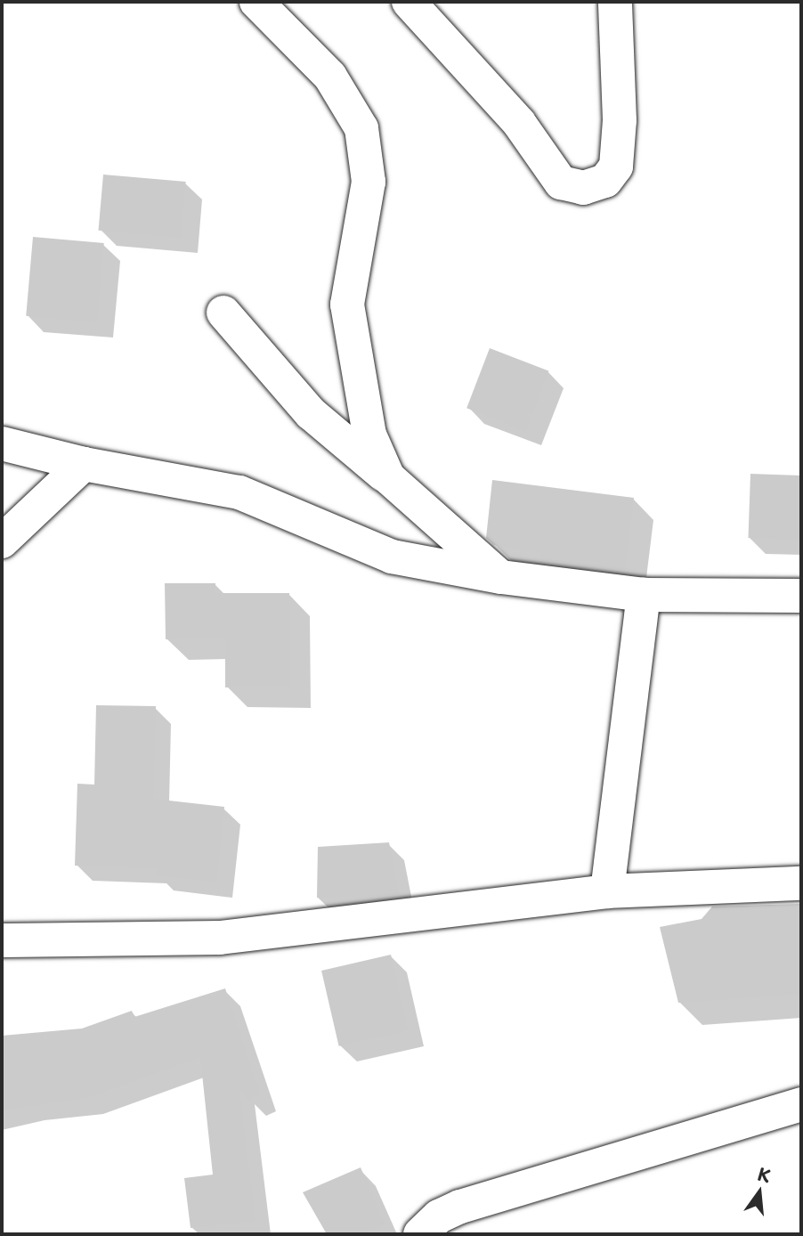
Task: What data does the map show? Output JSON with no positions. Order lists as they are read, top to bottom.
{
  "north": "top"
}
